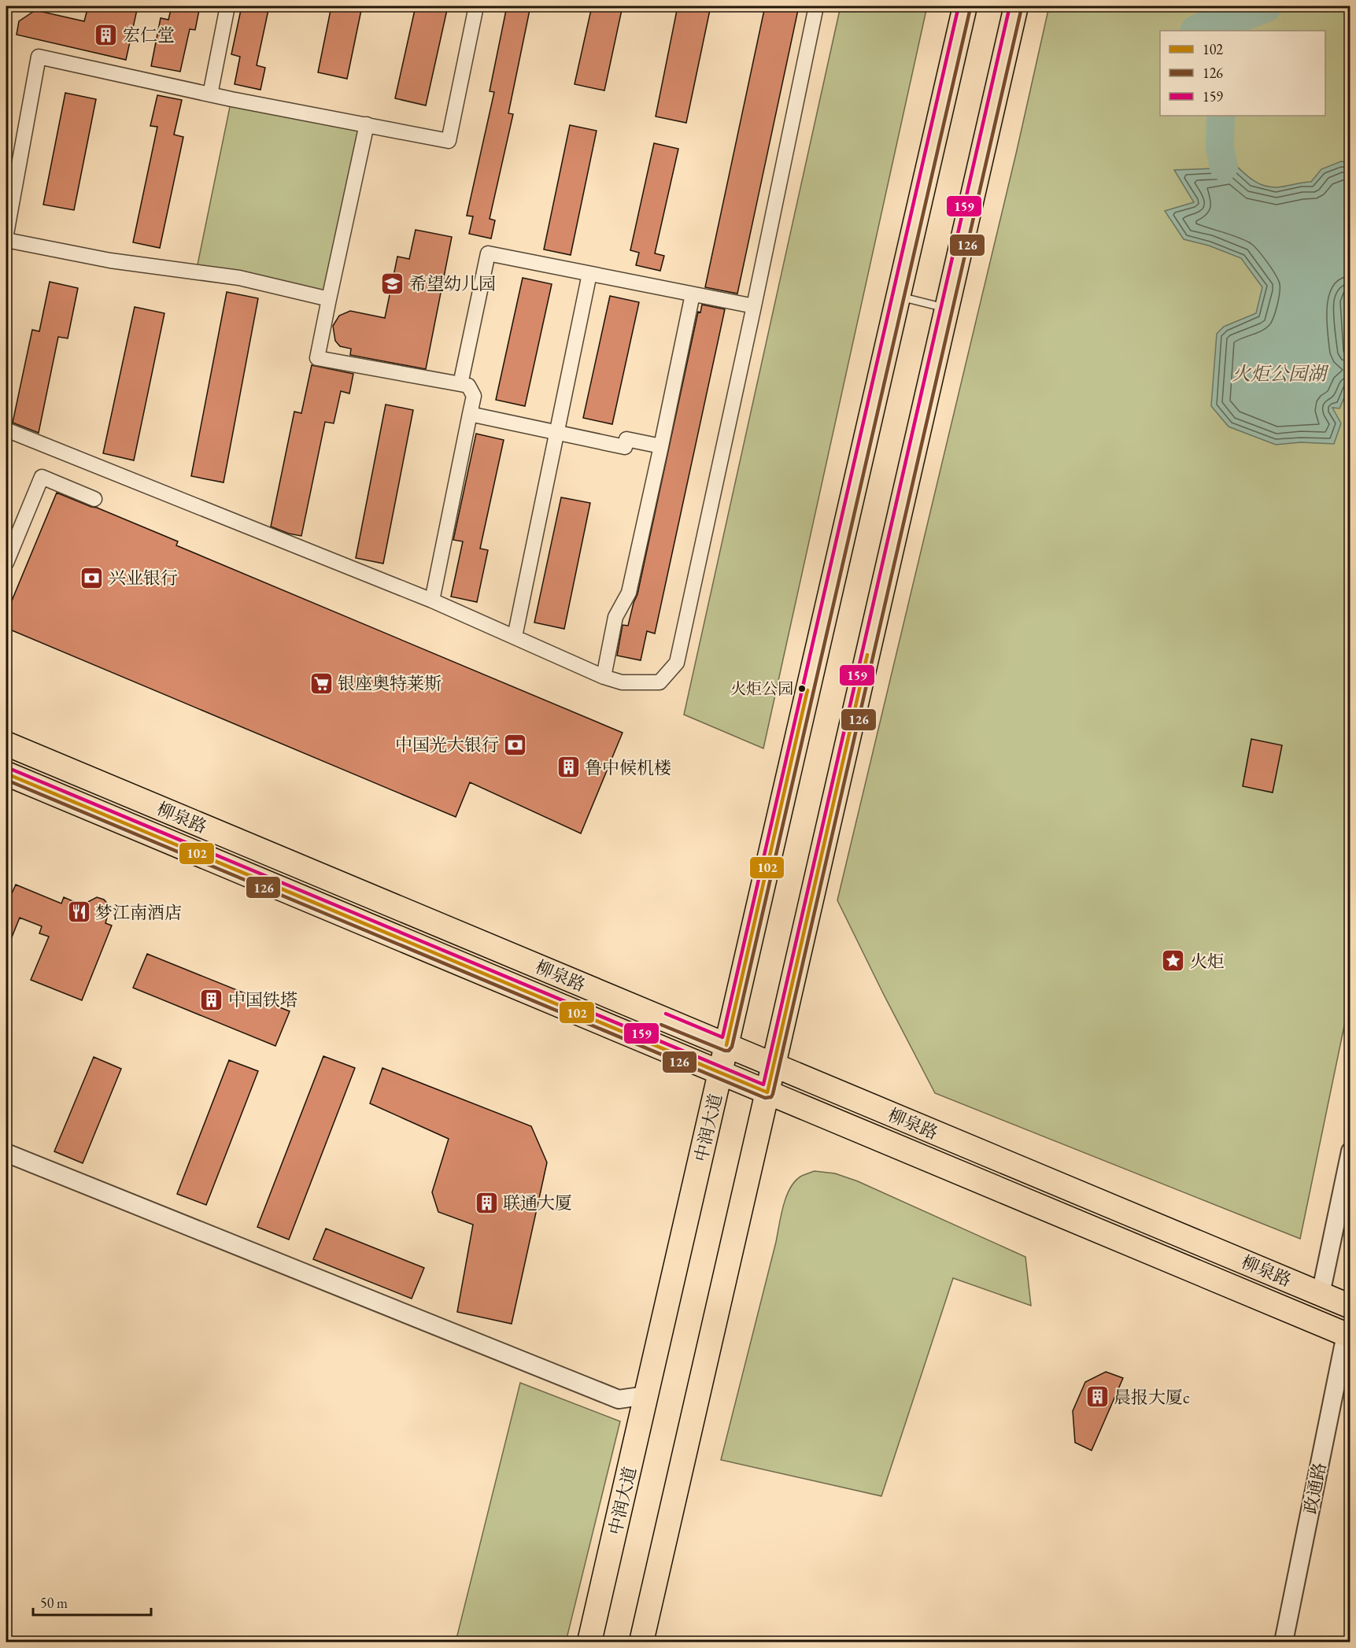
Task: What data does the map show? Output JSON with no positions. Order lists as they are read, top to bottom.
{
  "streets": {
    "main road": ["柳泉路", "中润大道"],
    "street": ["政通路"]
  },
  "crossings": [
    ["柳泉路", "中润大道"],
    ["柳泉路", "政通路"]
  ],
  "water": ["火炬公园湖"],
  "places": {
    "building": [
      "宏仁堂",
      "鲁中候机楼",
      "中国铁塔",
      "联通大厦",
      "晨报大厦c"
    ],
    "school or university": ["希望幼儿园"],
    "bank": ["兴业银行", "中国光大银行"],
    "supermarket": ["银座奥特莱斯"],
    "other": ["火炬公园"],
    "restaurant": ["梦江南酒店"],
    "place": ["火炬"]
  },
  "lines": ["transit line 159", "transit line 126", "transit line 102"],
  "legend": ["102", "126", "159"],
  "scale_bar": "50 m"
}
